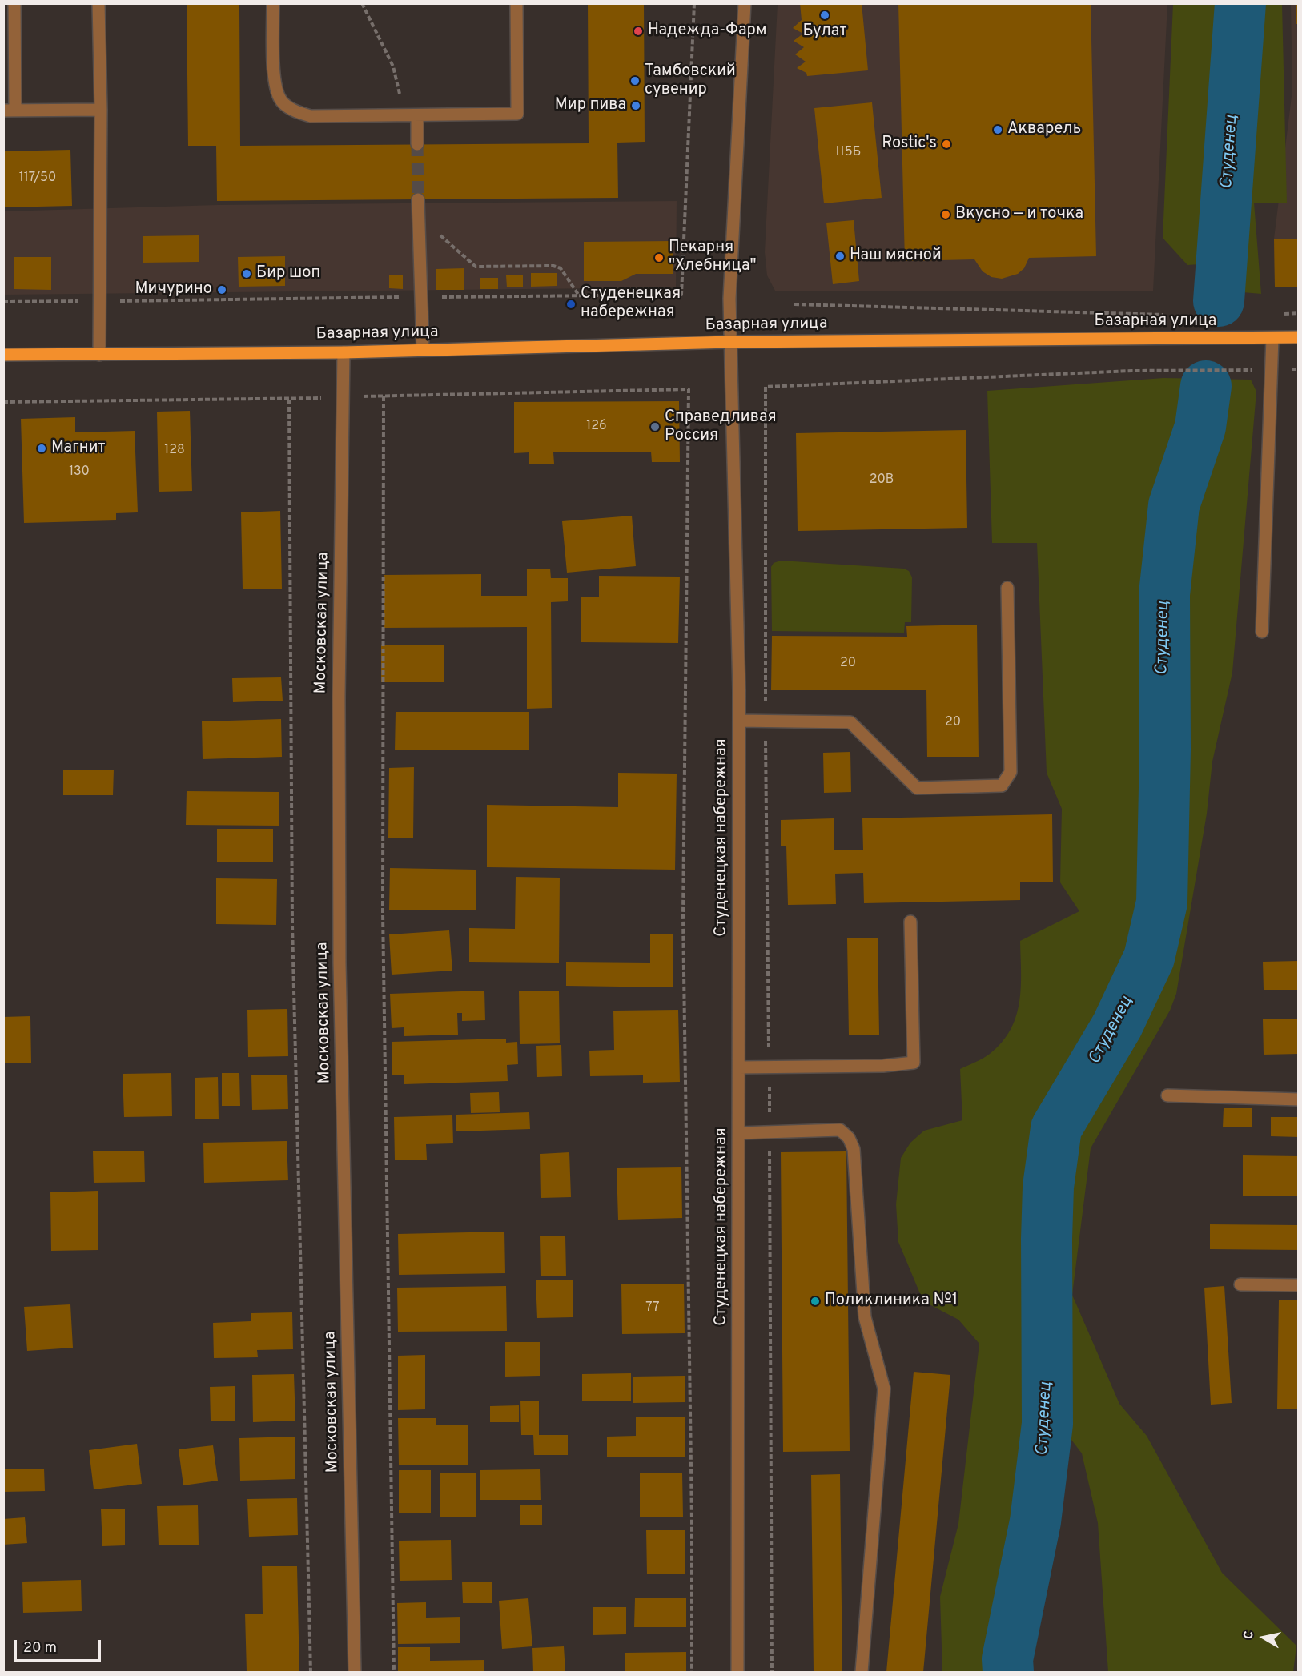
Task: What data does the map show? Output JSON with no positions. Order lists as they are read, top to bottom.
{
  "streets": {
    "main road": ["Базарная улица"],
    "street": ["Московская улица", "Студенецкая набережная"]
  },
  "crossings": [
    ["Базарная улица", "Московская улица"],
    ["Базарная улица", "Студенецкая набережная"]
  ],
  "water": ["Студенец"],
  "places": [
    "Булат",
    "Надежда-Фарм",
    "Тамбовский сувенир",
    "Мир пива",
    "Акварель",
    "Rostic's",
    "Вкусно — и точка",
    "Наш мясной",
    "Пекарня \"Хлебница\"",
    "Бир шоп",
    "Мичурино",
    "Студенецкая набережная",
    "Справедливая Россия",
    "Магнит",
    "Поликлиника №1"
  ],
  "house_numbers": [
    "115Б",
    "117/50",
    "126",
    "128",
    "130",
    "20В",
    "20",
    "20",
    "77"
  ],
  "scale_bar": "20 m",
  "north": "left"
}
